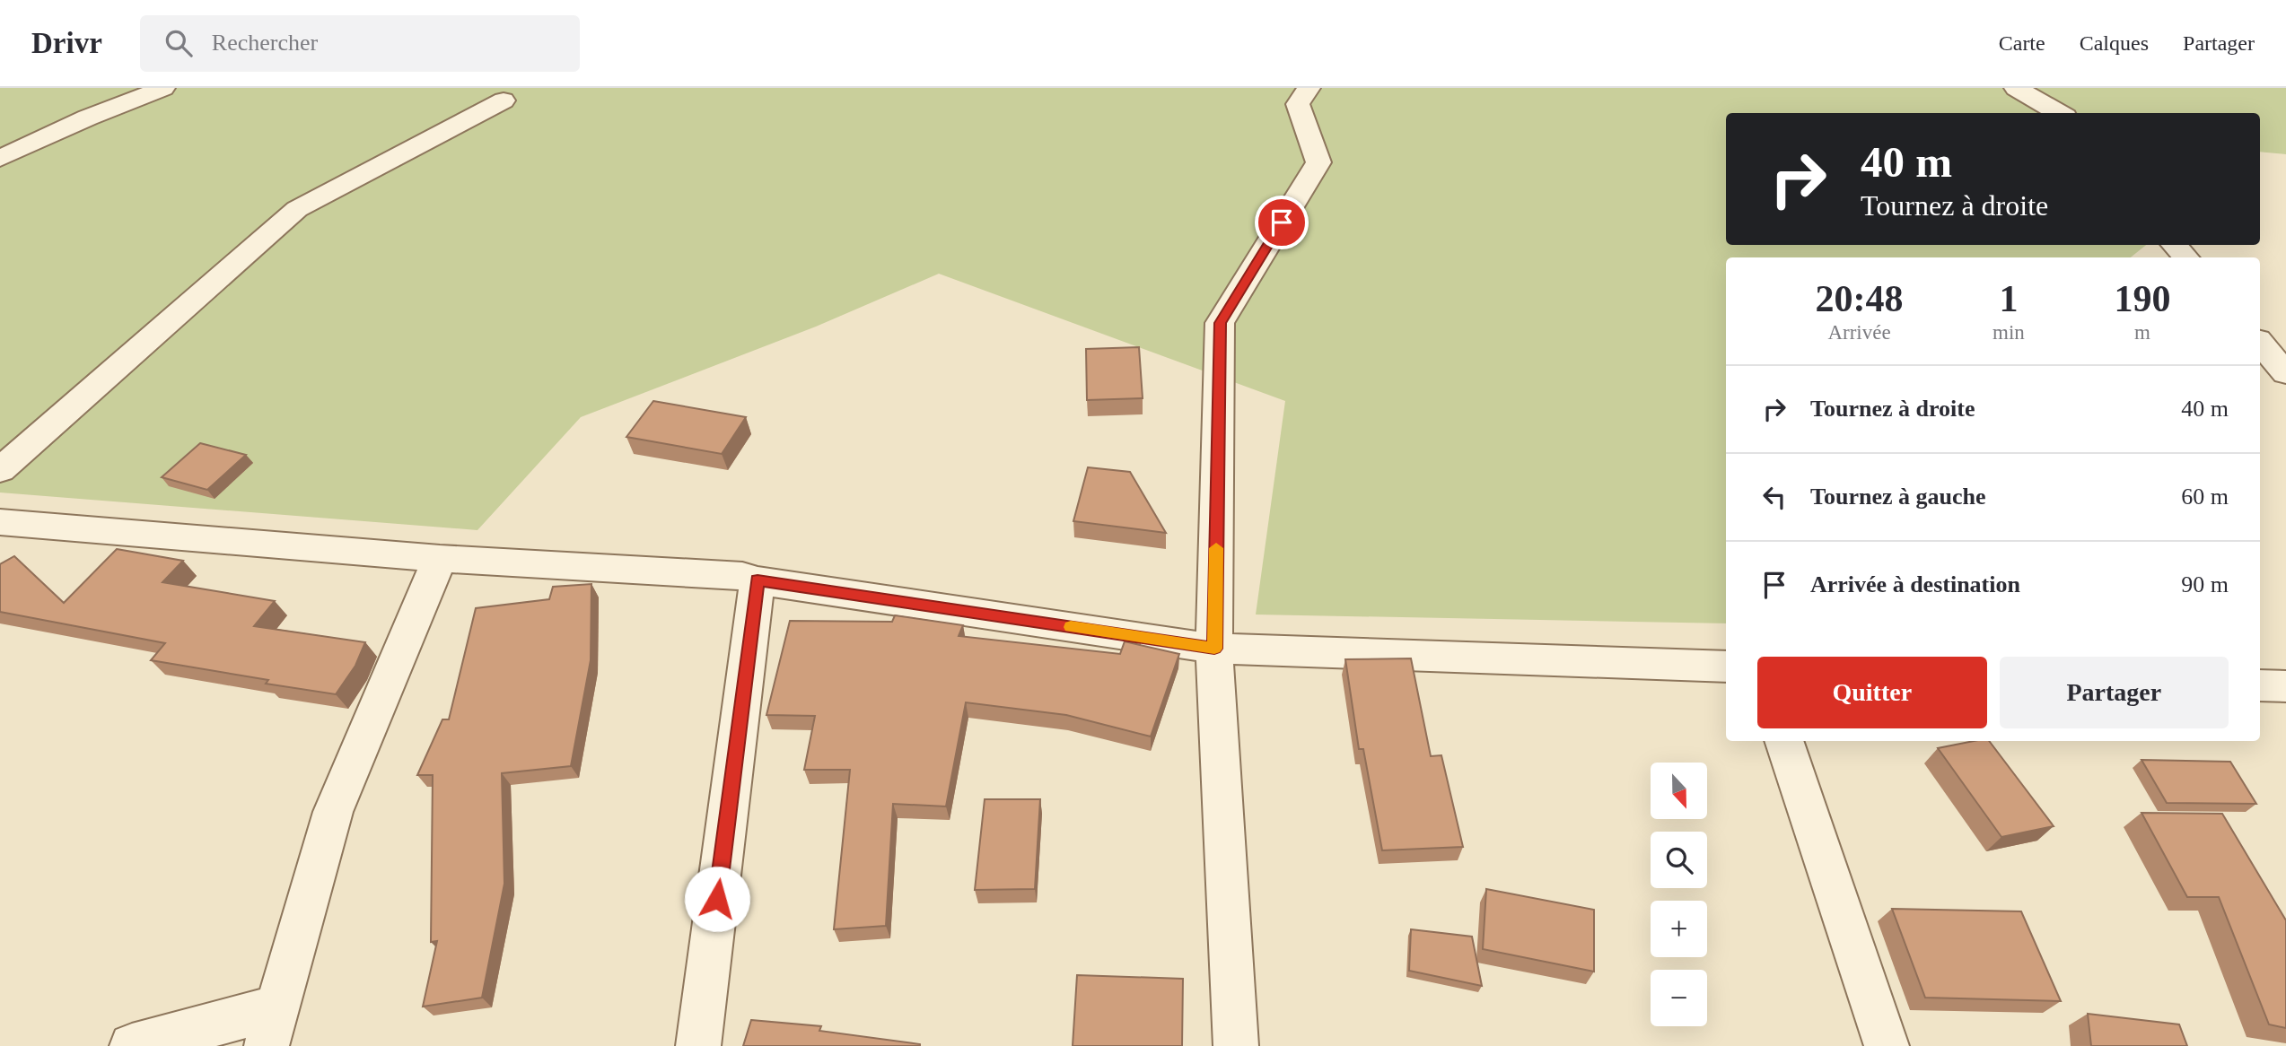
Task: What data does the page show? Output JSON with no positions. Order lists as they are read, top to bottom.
{
  "north": "bottom",
  "page": {
    "header": "Drivr",
    "search": "Rechercher",
    "nav": ["Carte", "Calques", "Partager"],
    "turn": ["40 m", "Tournez à droite"],
    "eta": [
      "20:48",
      "Arrivée",
      "1",
      "min",
      "190",
      "m"
    ],
    "list": [
      {
        "name": "Tournez à droite",
        "value": "40 m"
      },
      {
        "name": "Tournez à gauche",
        "value": "60 m"
      },
      {
        "name": "Arrivée à destination",
        "value": "90 m"
      }
    ],
    "buttons": ["Quitter", "Partager"],
    "map_buttons": ["+", "−"]
  }
}
